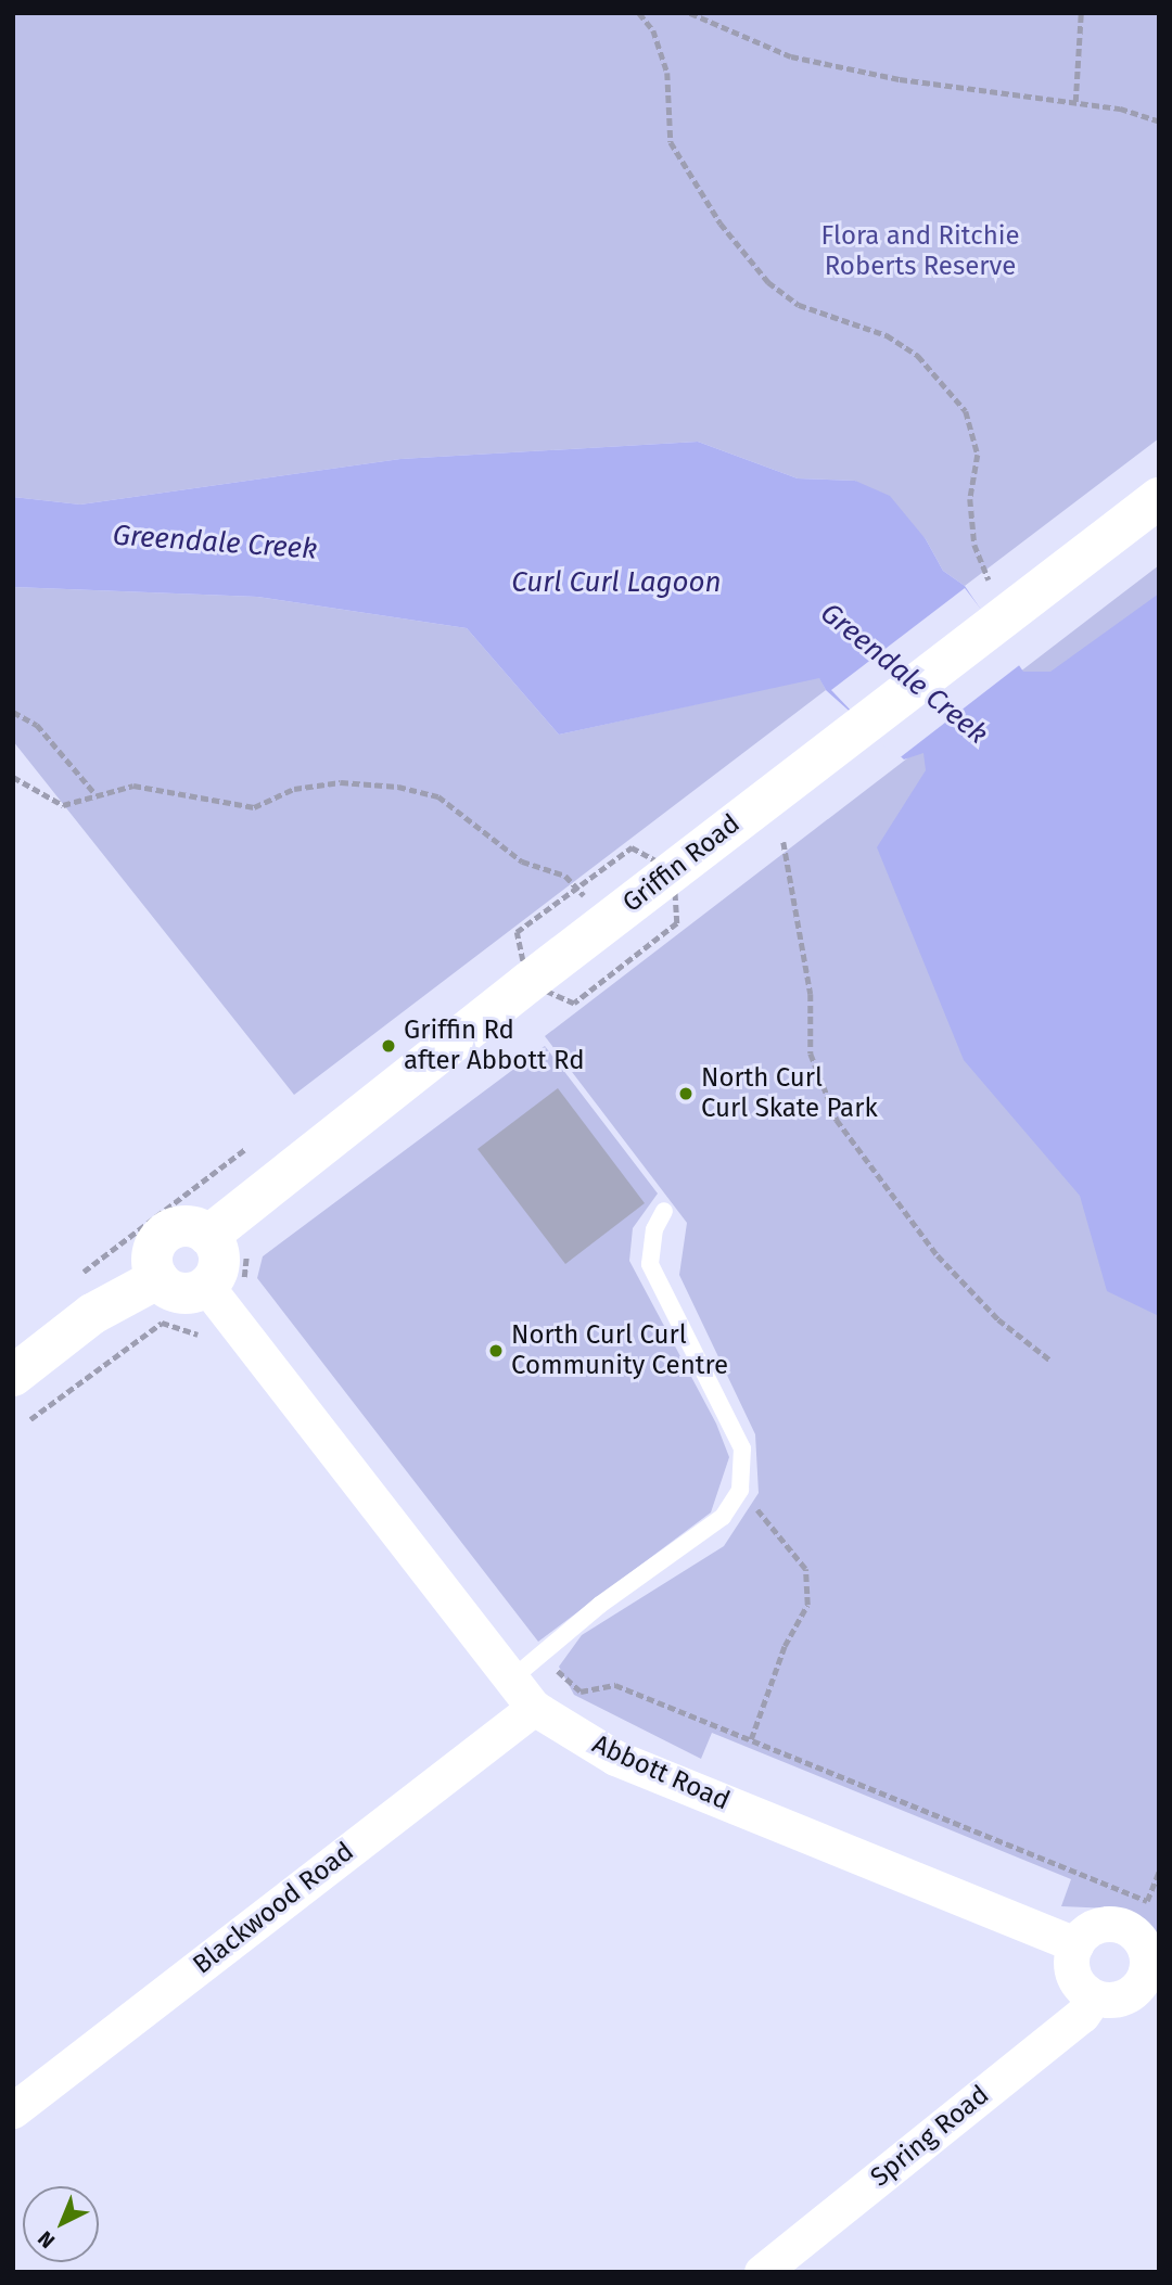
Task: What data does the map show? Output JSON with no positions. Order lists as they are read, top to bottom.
{
  "streets": {
    "main road": ["Griffin Road"],
    "street": ["Abbott Road", "Blackwood Road", "Spring Road"]
  },
  "crossings": [
    ["Griffin Road", "Abbott Road"],
    ["Abbott Road", "Blackwood Road"],
    ["Abbott Road", "Spring Road"]
  ],
  "water": ["Greendale Creek", "Curl Curl Lagoon"],
  "parks": ["Flora and Ritchie Roberts Reserve"],
  "places": ["Griffin Rd after Abbott Rd", "North Curl Curl Skate Park", "North Curl Curl Community Centre"],
  "north": "bottom left"
}
